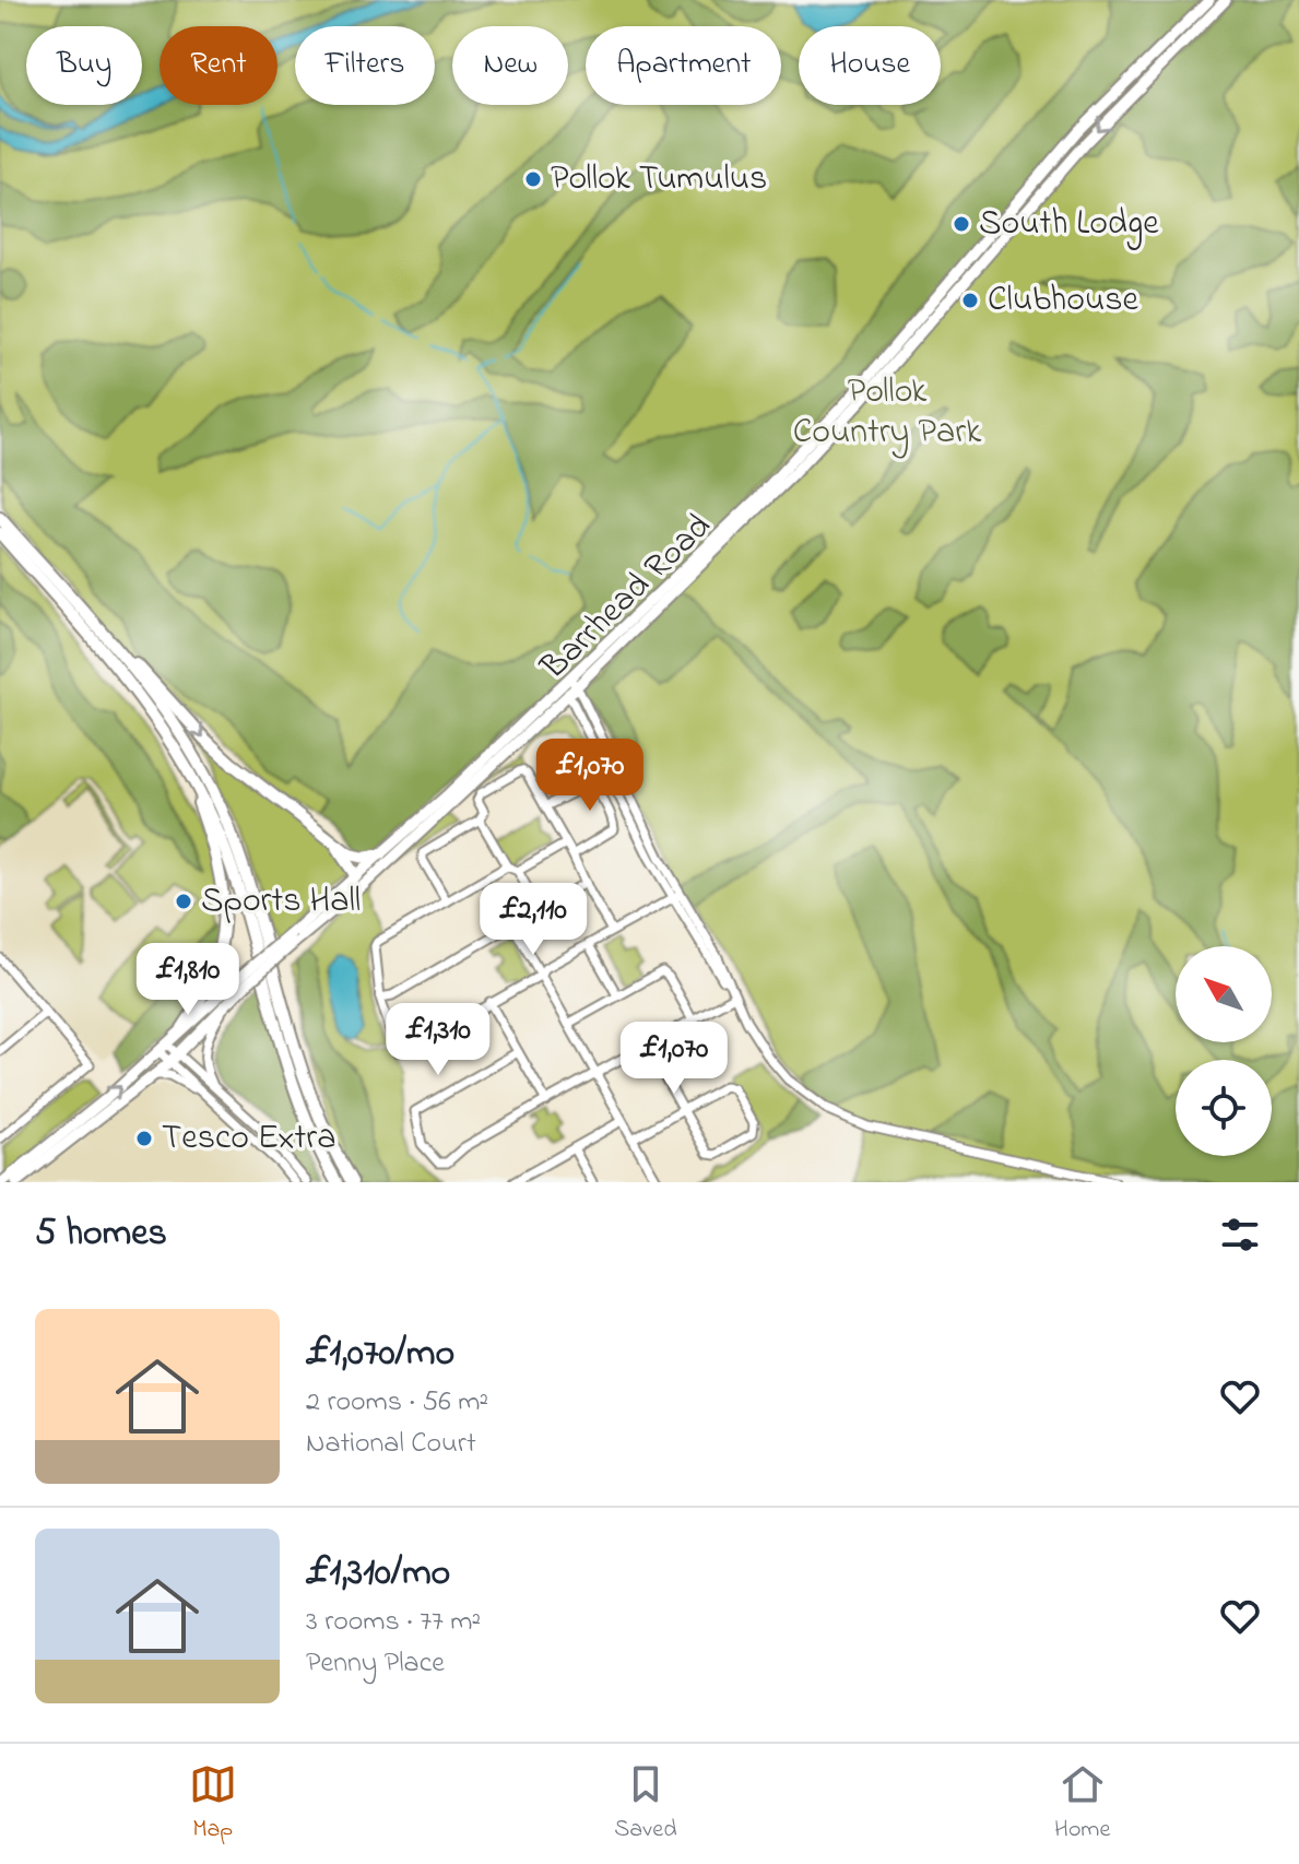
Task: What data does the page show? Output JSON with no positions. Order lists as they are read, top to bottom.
{
  "streets": {
    "main road": ["Barrhead Road"]
  },
  "parks": ["Pollok Country Park"],
  "places": [
    "Pollok Tumulus",
    "South Lodge",
    "Clubhouse",
    "Sports Hall",
    "Tesco Extra"
  ],
  "north": "top left",
  "page": {
    "chip": [
      "Buy",
      "Rent",
      "Filters",
      "New",
      "Apartment",
      "House"
    ],
    "price": [
      "£1,070",
      "£2,110",
      "£1,810",
      "£1,310",
      "£1,070"
    ],
    "heading": "5 homes",
    "list": [
      {
        "name": "£1,070/mo",
        "note": "2 rooms · 56 m² · National Court"
      },
      {
        "name": "£1,310/mo",
        "note": "3 rooms · 77 m² · Penny Place"
      }
    ],
    "tabs": ["Map", "Saved", "Home"]
  }
}
